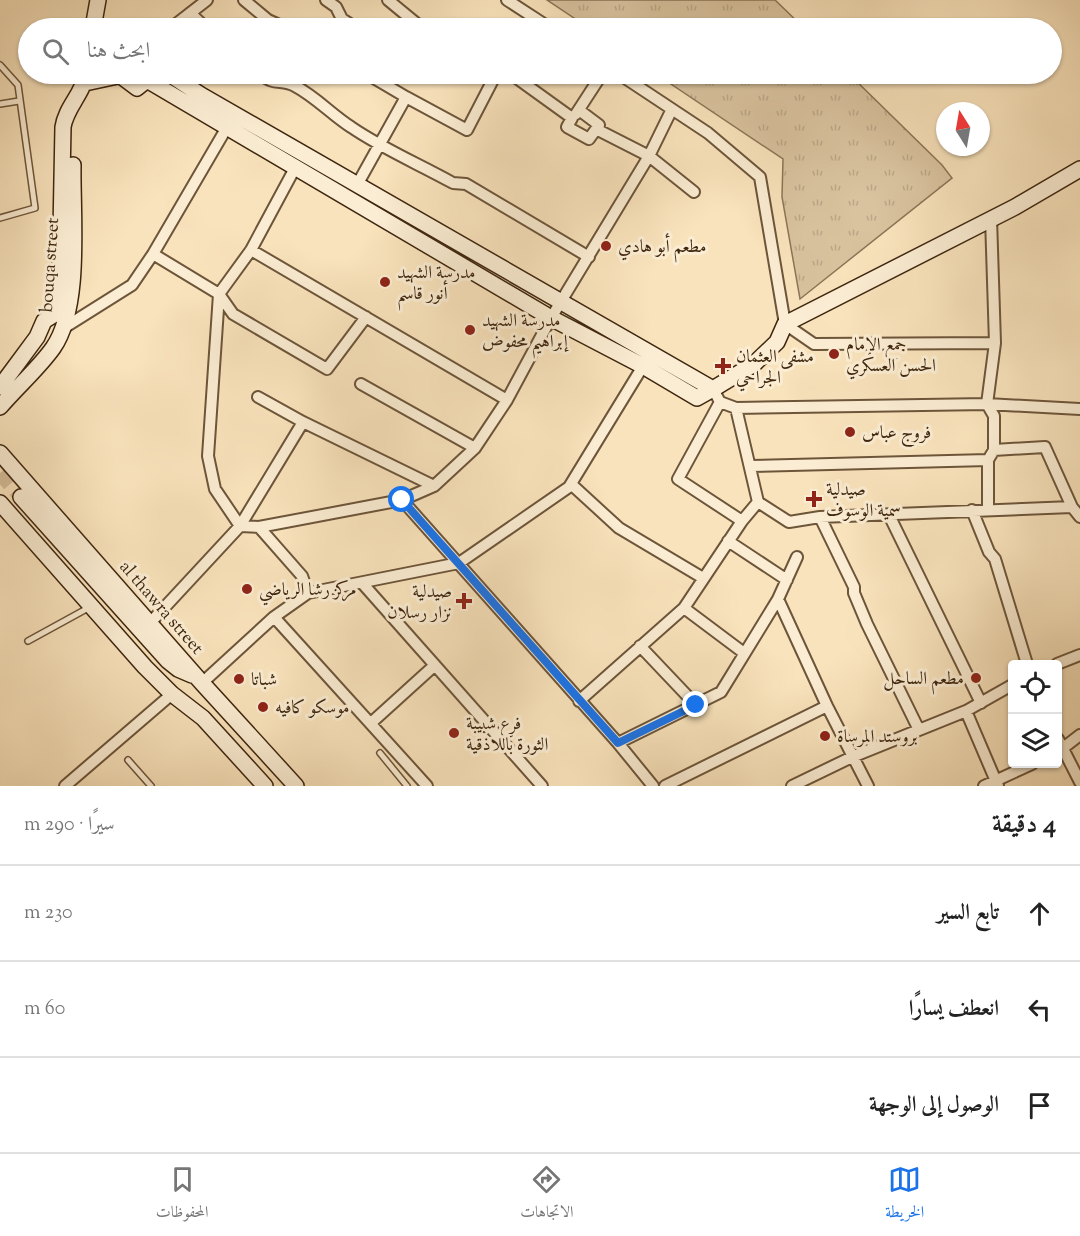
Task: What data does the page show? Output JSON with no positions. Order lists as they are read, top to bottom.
{
  "streets": {
    "street": ["bouqa street", "al thawra street"]
  },
  "places": {
    "other": [
      "مطعم أبو هادي",
      "مدرسة الشهيد أنور قاسم",
      "مدرسة الشهيد إبراهيم محفوض",
      "جمع الإمام الحسن العسكري",
      "فروج عباس",
      "مركز رشا الرياضي",
      "مطعم الساحل",
      "شباتا",
      "موسكو كافيه",
      "فرع شبيبة الثورة باللاذقية",
      "بروستد المرساة"
    ],
    "health": ["مشفى العثمان الجراحي", "صيدلية سمية الوسوف", "صيدلية نزار رسلان"]
  },
  "north": "top",
  "page": {
    "search": "ابحث هنا",
    "heading": ["4 دقيقة", "سيرًا · 290 m"],
    "list": [
      ["تابع السير", "230 m"],
      ["انعطف يسارًا", "60 m"],
      "الوصول إلى الوجهة"
    ],
    "nav": ["الخريطة", "الاتجاهات", "المحفوظات"]
  }
}
